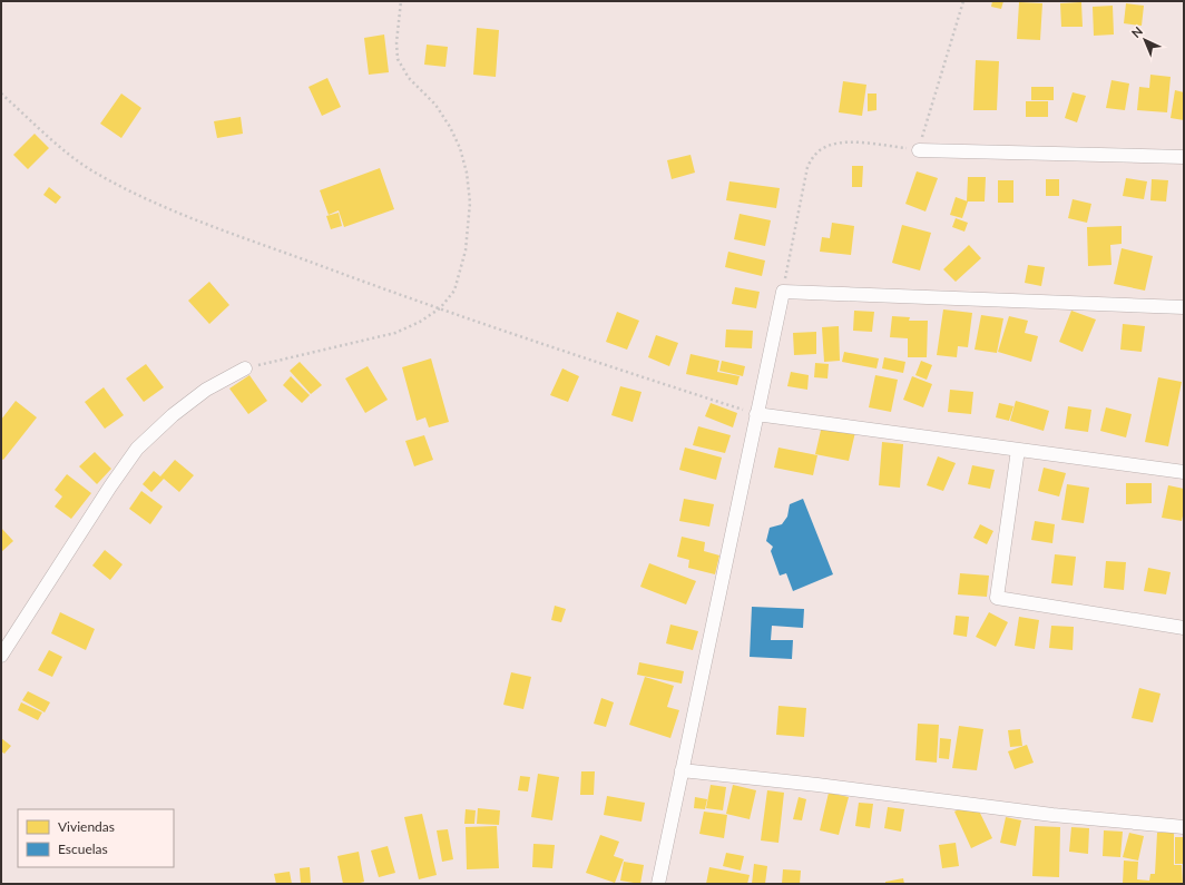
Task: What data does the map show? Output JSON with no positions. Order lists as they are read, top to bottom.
{
  "legend": ["Viviendas", "Escuelas"],
  "north": "top left"
}
